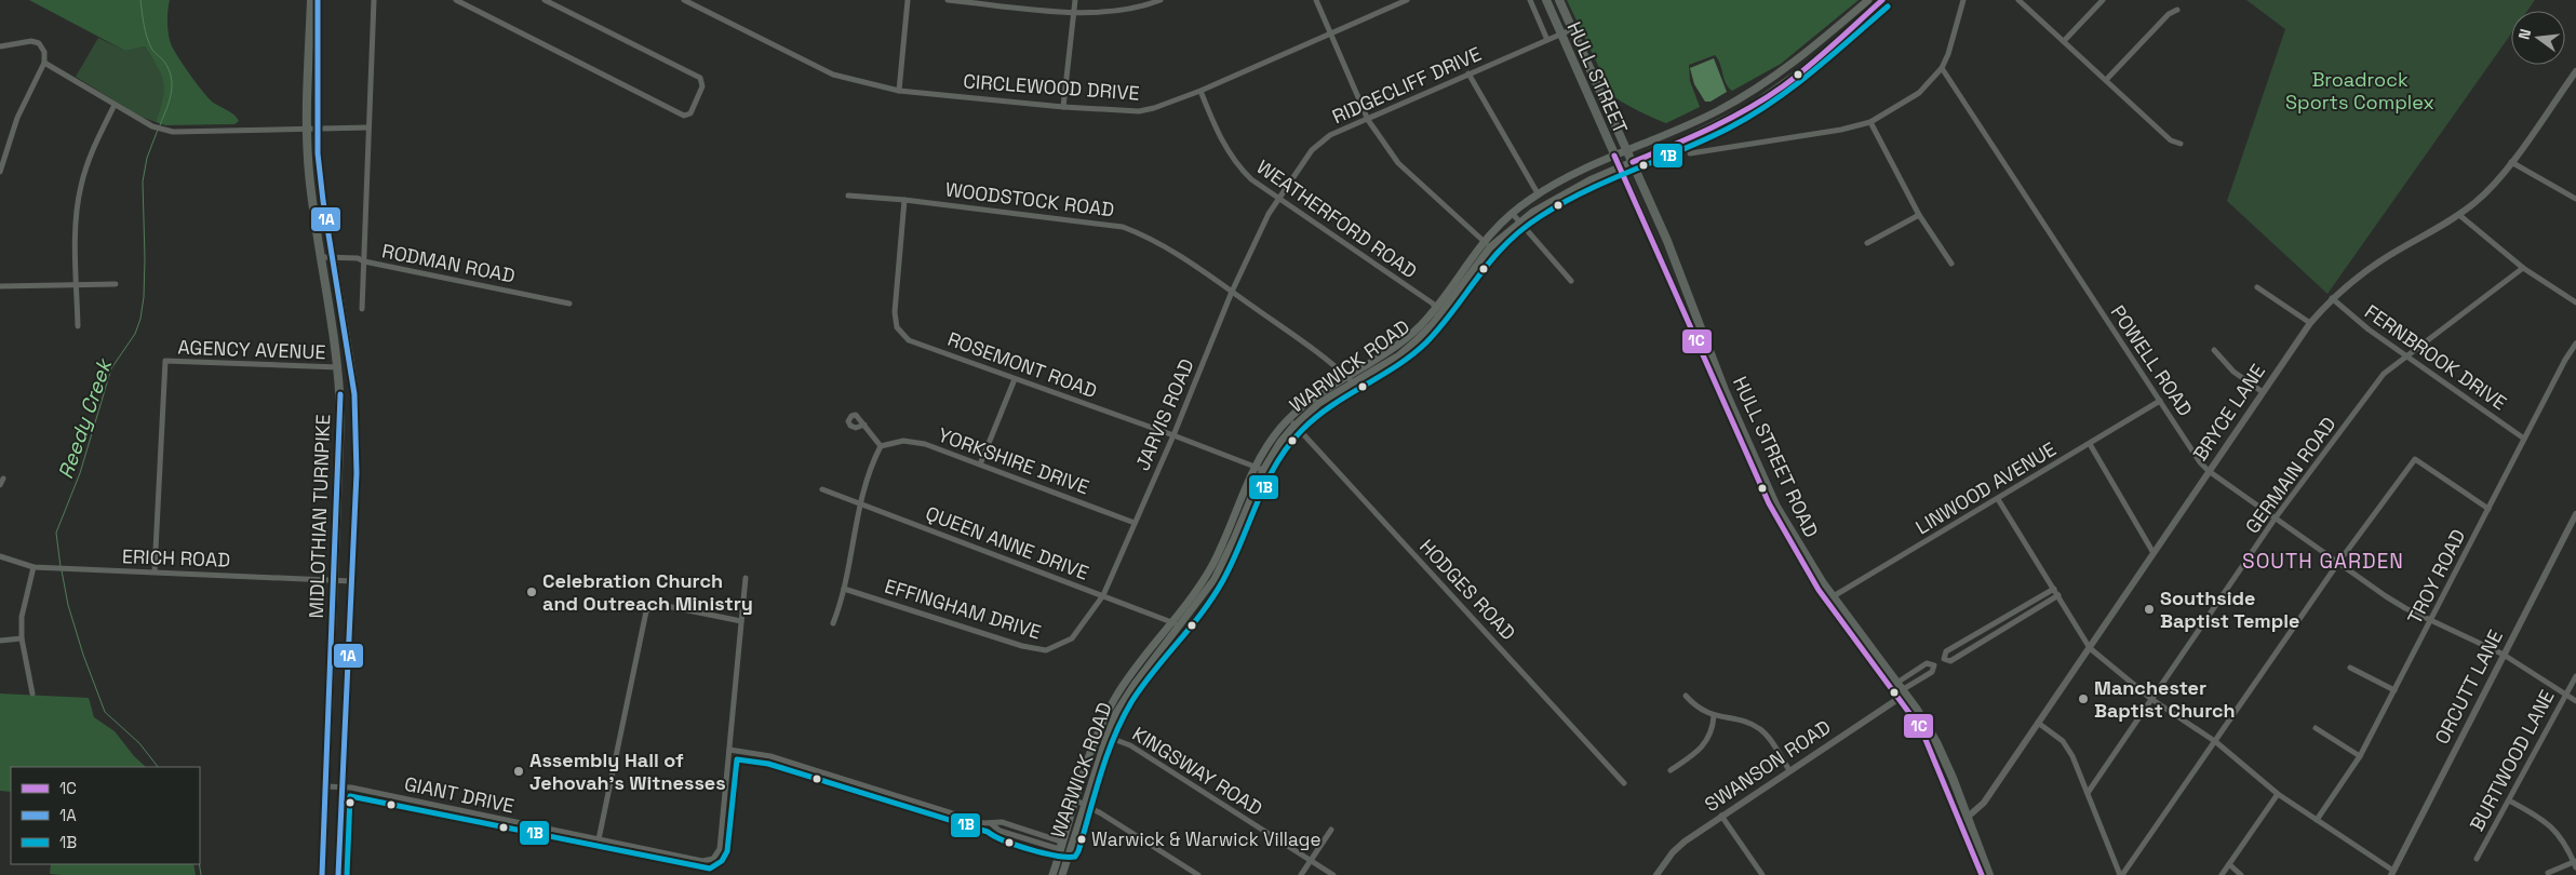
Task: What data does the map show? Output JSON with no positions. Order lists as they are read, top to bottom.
{
  "streets": {
    "main road": [
      "HULL STREET",
      "WARWICK ROAD",
      "HULL STREET ROAD",
      "MIDLOTHIAN TURNPIKE"
    ],
    "street": [
      "RIDGECLIFF DRIVE",
      "CIRCLEWOOD DRIVE",
      "WOODSTOCK ROAD",
      "WEATHERFORD ROAD",
      "RODMAN ROAD",
      "AGENCY AVENUE",
      "FERNBROOK DRIVE",
      "POWELL ROAD",
      "ROSEMONT ROAD",
      "BRYCE LANE",
      "JARVIS ROAD",
      "YORKSHIRE DRIVE",
      "GERMAIN ROAD",
      "LINWOOD AVENUE",
      "QUEEN ANNE DRIVE",
      "ERICH ROAD",
      "TROY ROAD",
      "HODGES ROAD",
      "EFFINGHAM DRIVE",
      "ORCUTT LANE",
      "BURTWOOD LANE",
      "SWANSON ROAD",
      "KINGSWAY ROAD",
      "GIANT DRIVE"
    ]
  },
  "crossings": [
    ["HULL STREET", "RIDGECLIFF DRIVE"],
    ["HULL STREET", "WARWICK ROAD"],
    ["HULL STREET", "HULL STREET ROAD"],
    ["RIDGECLIFF DRIVE", "WEATHERFORD ROAD"],
    ["RIDGECLIFF DRIVE", "JARVIS ROAD"],
    ["RIDGECLIFF DRIVE", "HULL STREET ROAD"],
    ["CIRCLEWOOD DRIVE", "WEATHERFORD ROAD"],
    ["WOODSTOCK ROAD", "ROSEMONT ROAD"],
    ["WOODSTOCK ROAD", "WARWICK ROAD"],
    ["WOODSTOCK ROAD", "JARVIS ROAD"],
    ["WEATHERFORD ROAD", "WARWICK ROAD"],
    ["WEATHERFORD ROAD", "JARVIS ROAD"],
    ["RODMAN ROAD", "MIDLOTHIAN TURNPIKE"],
    ["AGENCY AVENUE", "MIDLOTHIAN TURNPIKE"],
    ["AGENCY AVENUE", "ERICH ROAD"],
    ["FERNBROOK DRIVE", "BRYCE LANE"],
    ["FERNBROOK DRIVE", "GERMAIN ROAD"],
    ["FERNBROOK DRIVE", "TROY ROAD"],
    ["POWELL ROAD", "BRYCE LANE"],
    ["POWELL ROAD", "GERMAIN ROAD"],
    ["POWELL ROAD", "LINWOOD AVENUE"],
    ["POWELL ROAD", "TROY ROAD"],
    ["POWELL ROAD", "ORCUTT LANE"],
    ["POWELL ROAD", "BURTWOOD LANE"],
    ["ROSEMONT ROAD", "WARWICK ROAD"],
    ["ROSEMONT ROAD", "JARVIS ROAD"],
    ["WARWICK ROAD", "HULL STREET ROAD"],
    ["WARWICK ROAD", "QUEEN ANNE DRIVE"],
    ["WARWICK ROAD", "HODGES ROAD"],
    ["WARWICK ROAD", "KINGSWAY ROAD"],
    ["BRYCE LANE", "HULL STREET ROAD"],
    ["JARVIS ROAD", "YORKSHIRE DRIVE"],
    ["JARVIS ROAD", "QUEEN ANNE DRIVE"],
    ["JARVIS ROAD", "EFFINGHAM DRIVE"],
    ["HULL STREET ROAD", "LINWOOD AVENUE"],
    ["HULL STREET ROAD", "SWANSON ROAD"],
    ["MIDLOTHIAN TURNPIKE", "ERICH ROAD"],
    ["MIDLOTHIAN TURNPIKE", "GIANT DRIVE"]
  ],
  "districts": ["SOUTH GARDEN"],
  "water": ["Reedy Creek"],
  "parks": ["Broadrock Sports Complex"],
  "places": [
    "Celebration Church and Outreach Ministry",
    "Southside Baptist Temple",
    "Manchester Baptist Church",
    "Assembly Hall of Jehovah's Witnesses",
    "Warwick & Warwick Village"
  ],
  "lines": ["transit line 1C", "transit line 1A", "transit line 1B"],
  "legend": ["1C", "1A", "1B"],
  "north": "left"
}
